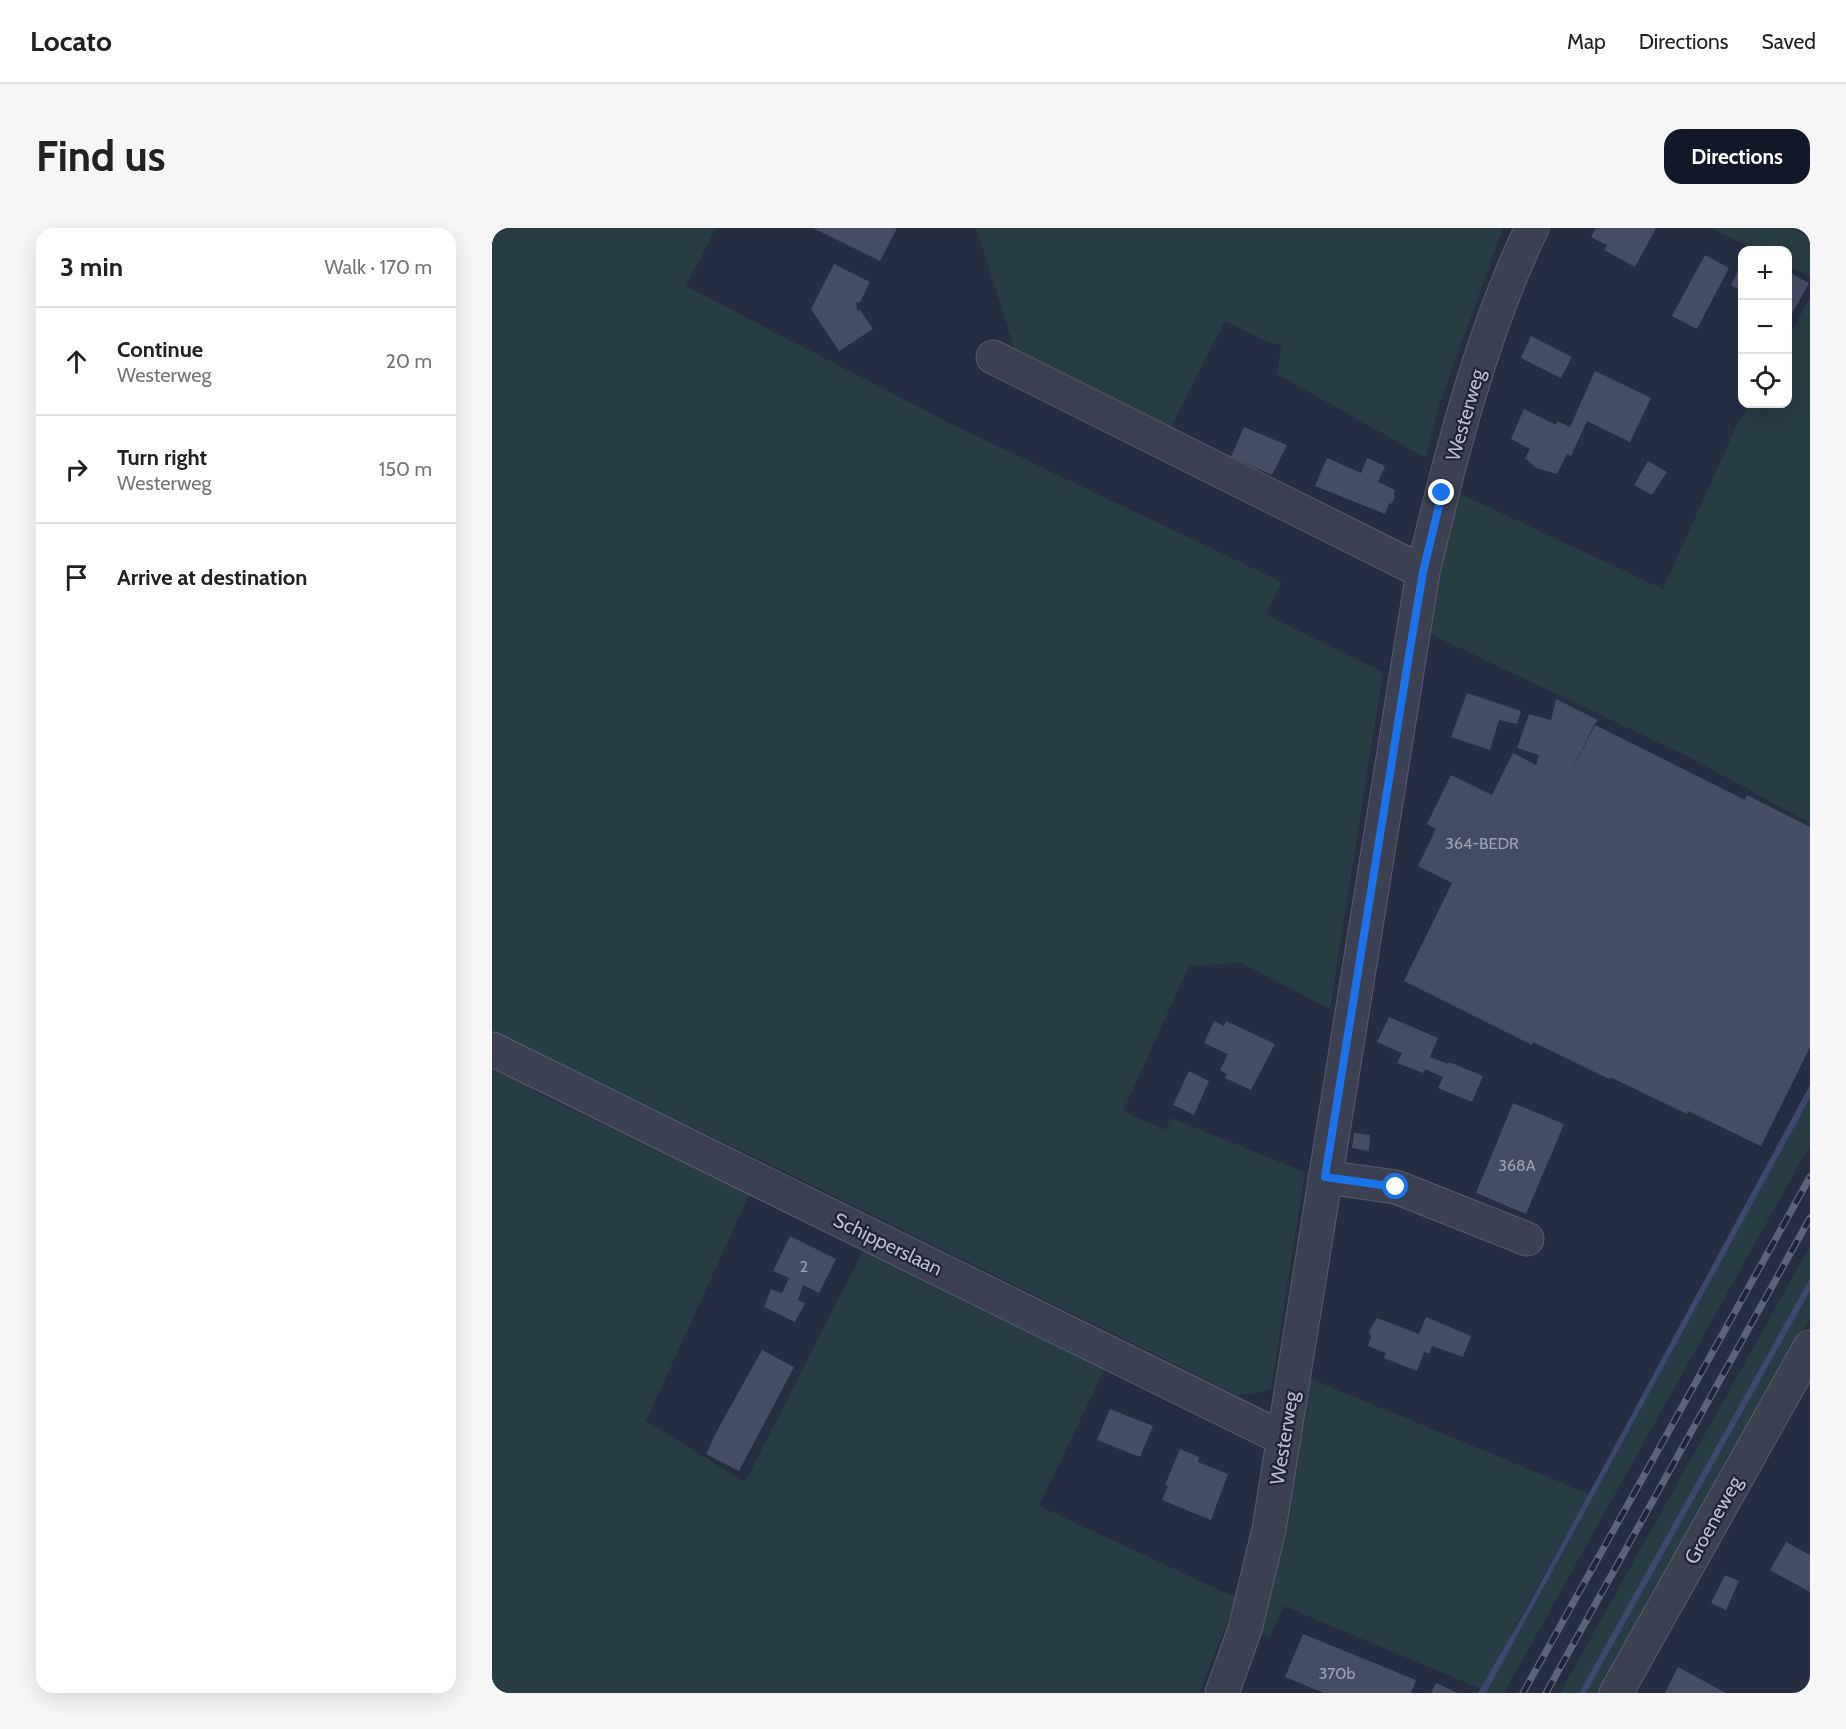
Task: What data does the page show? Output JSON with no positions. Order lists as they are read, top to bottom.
{
  "streets": {
    "street": ["Westerweg", "Schipperslaan", "Groeneweg"]
  },
  "crossings": [
    ["Westerweg", "Schipperslaan"]
  ],
  "house_numbers": [
    "364-BEDR",
    "368A",
    "2",
    "370b"
  ],
  "page": {
    "header": "Locato",
    "nav": ["Map", "Directions", "Saved"],
    "buttons": "Directions",
    "title": "Find us",
    "heading": ["3 min", "Walk · 170 m"],
    "map_buttons": ["+", "−"],
    "list": [
      ["Continue", "Westerweg", "20 m"],
      ["Turn right", "Westerweg", "150 m"],
      "Arrive at destination"
    ]
  }
}
